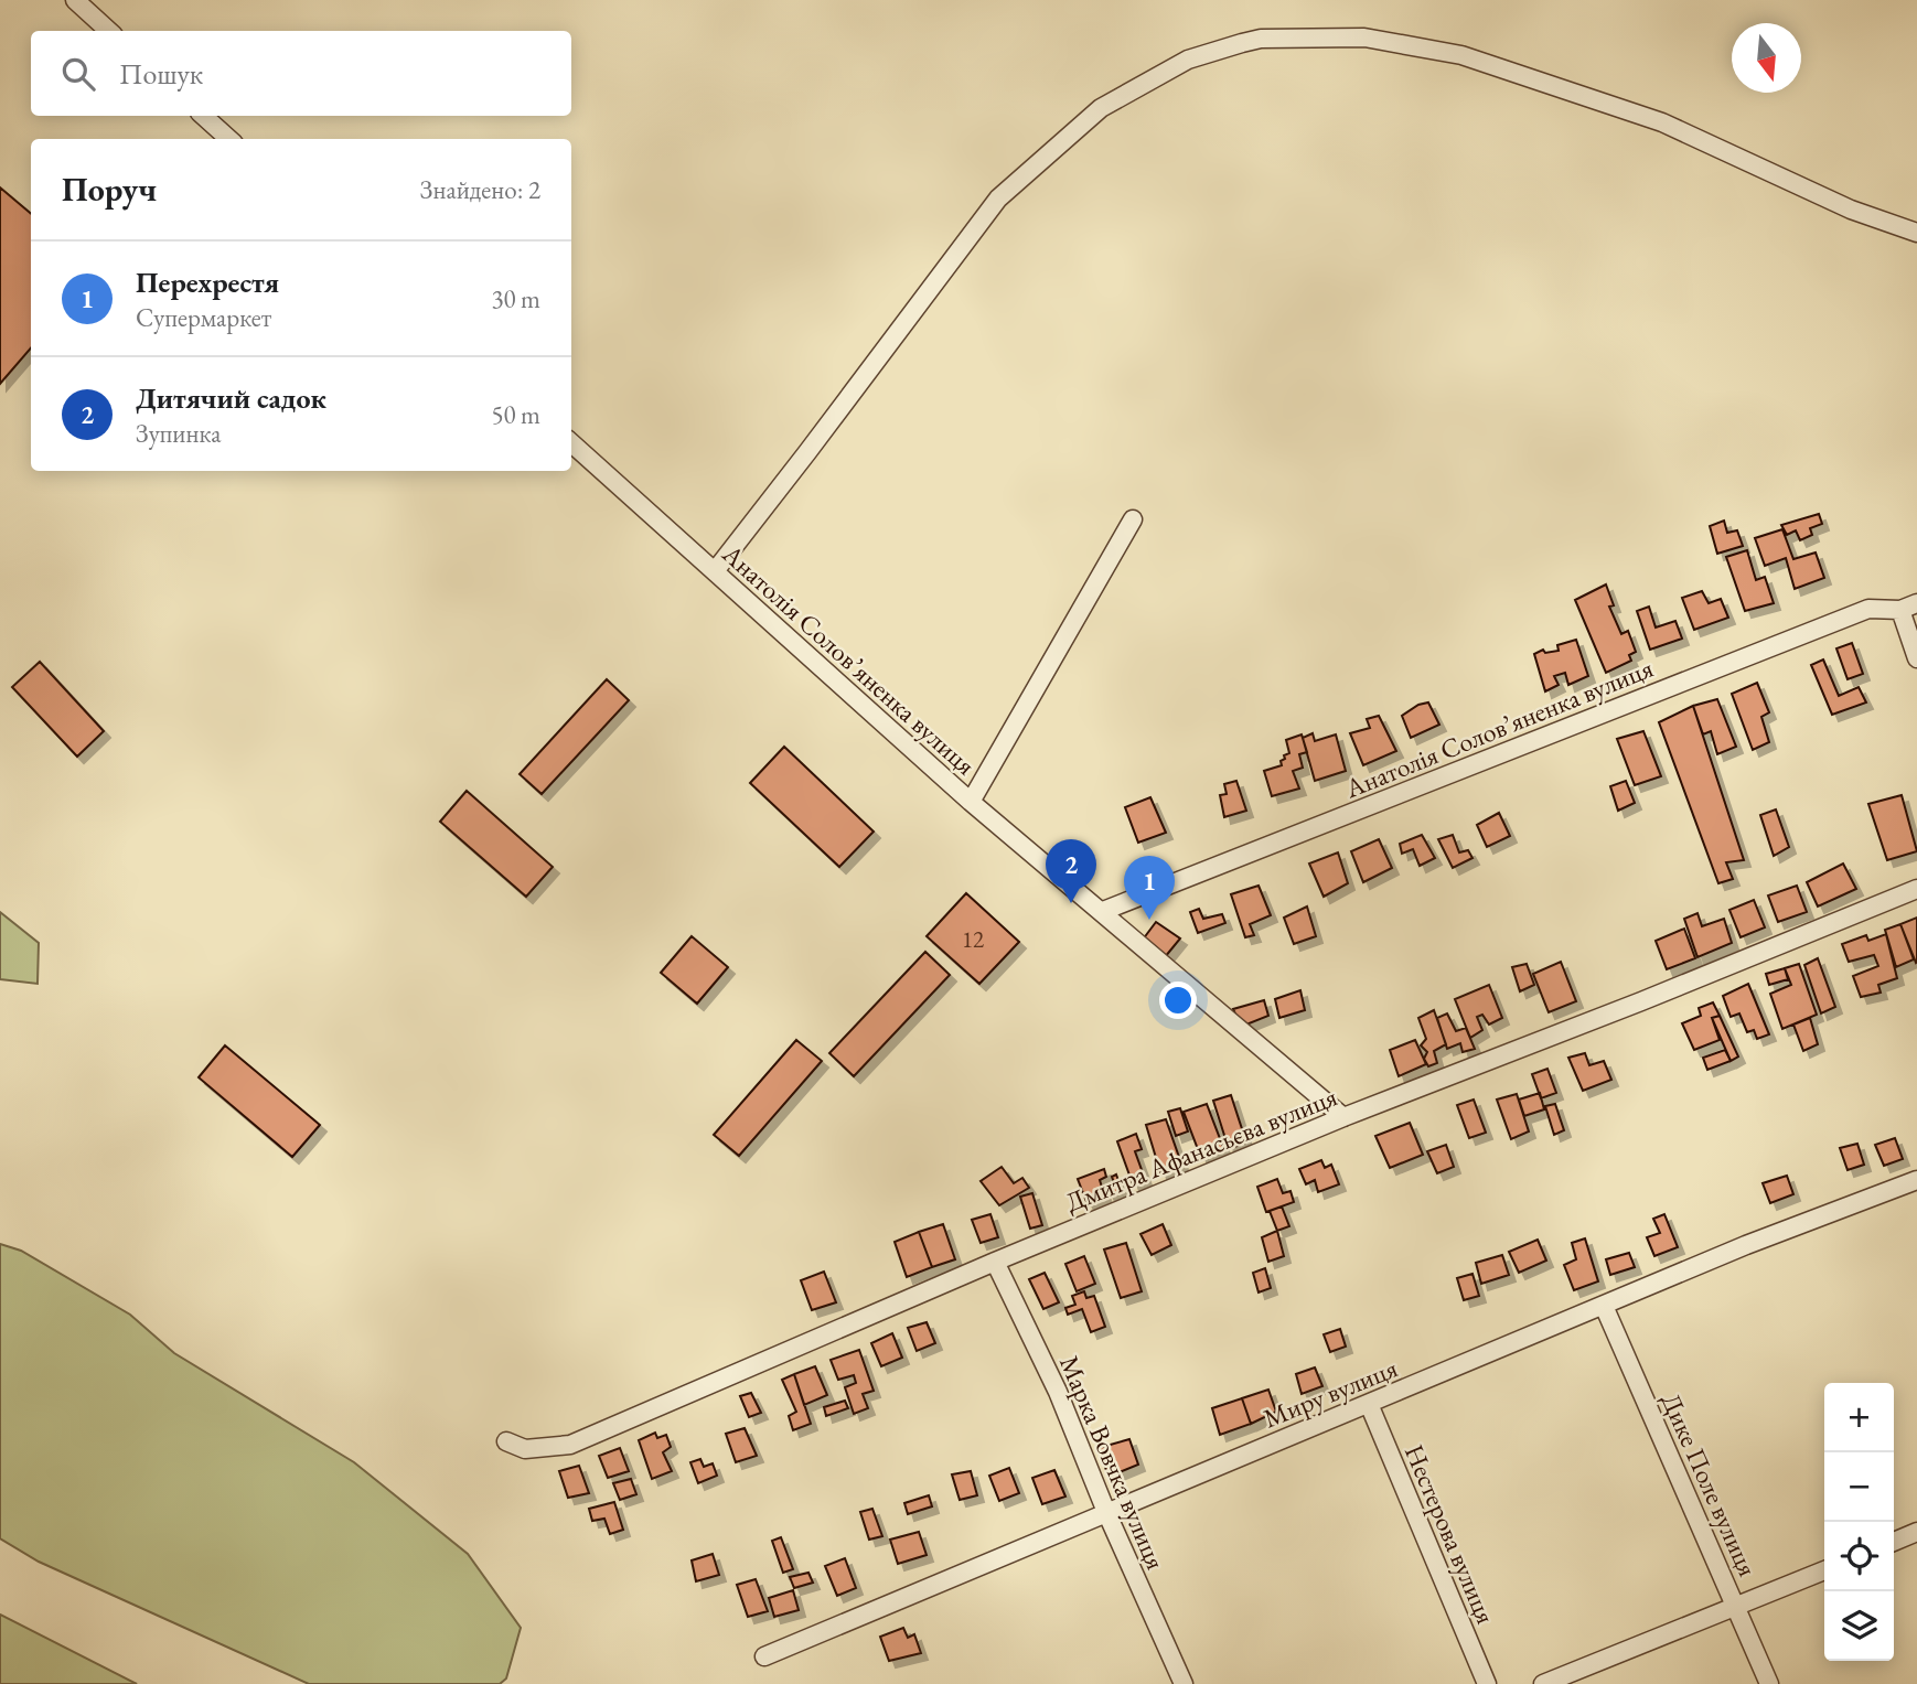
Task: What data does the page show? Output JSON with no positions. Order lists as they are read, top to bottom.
{
  "streets": {
    "street": [
      "Анатолія Солов’яненка вулиця",
      "Дмитра Афанасьєва вулиця",
      "Миру вулиця",
      "Марка Вовчка вулиця",
      "Дике Поле вулиця",
      "Нестерова вулиця"
    ]
  },
  "crossings": [
    ["Анатолія Солов’яненка вулиця", "Дмитра Афанасьєва вулиця"],
    ["Дмитра Афанасьєва вулиця", "Марка Вовчка вулиця"],
    ["Миру вулиця", "Марка Вовчка вулиця"],
    ["Миру вулиця", "Дике Поле вулиця"],
    ["Миру вулиця", "Нестерова вулиця"]
  ],
  "house_numbers": ["12"],
  "north": "bottom",
  "page": {
    "search": "Пошук",
    "heading": ["Поруч", "Знайдено: 2"],
    "list": [
      {
        "mark": "1",
        "name": "Перехрестя",
        "note": "Супермаркет",
        "value": "30 m"
      },
      {
        "mark": "2",
        "name": "Дитячий садок",
        "note": "Зупинка",
        "value": "50 m"
      }
    ],
    "pins": ["2", "1"],
    "map_buttons": ["+", "−"]
  }
}
